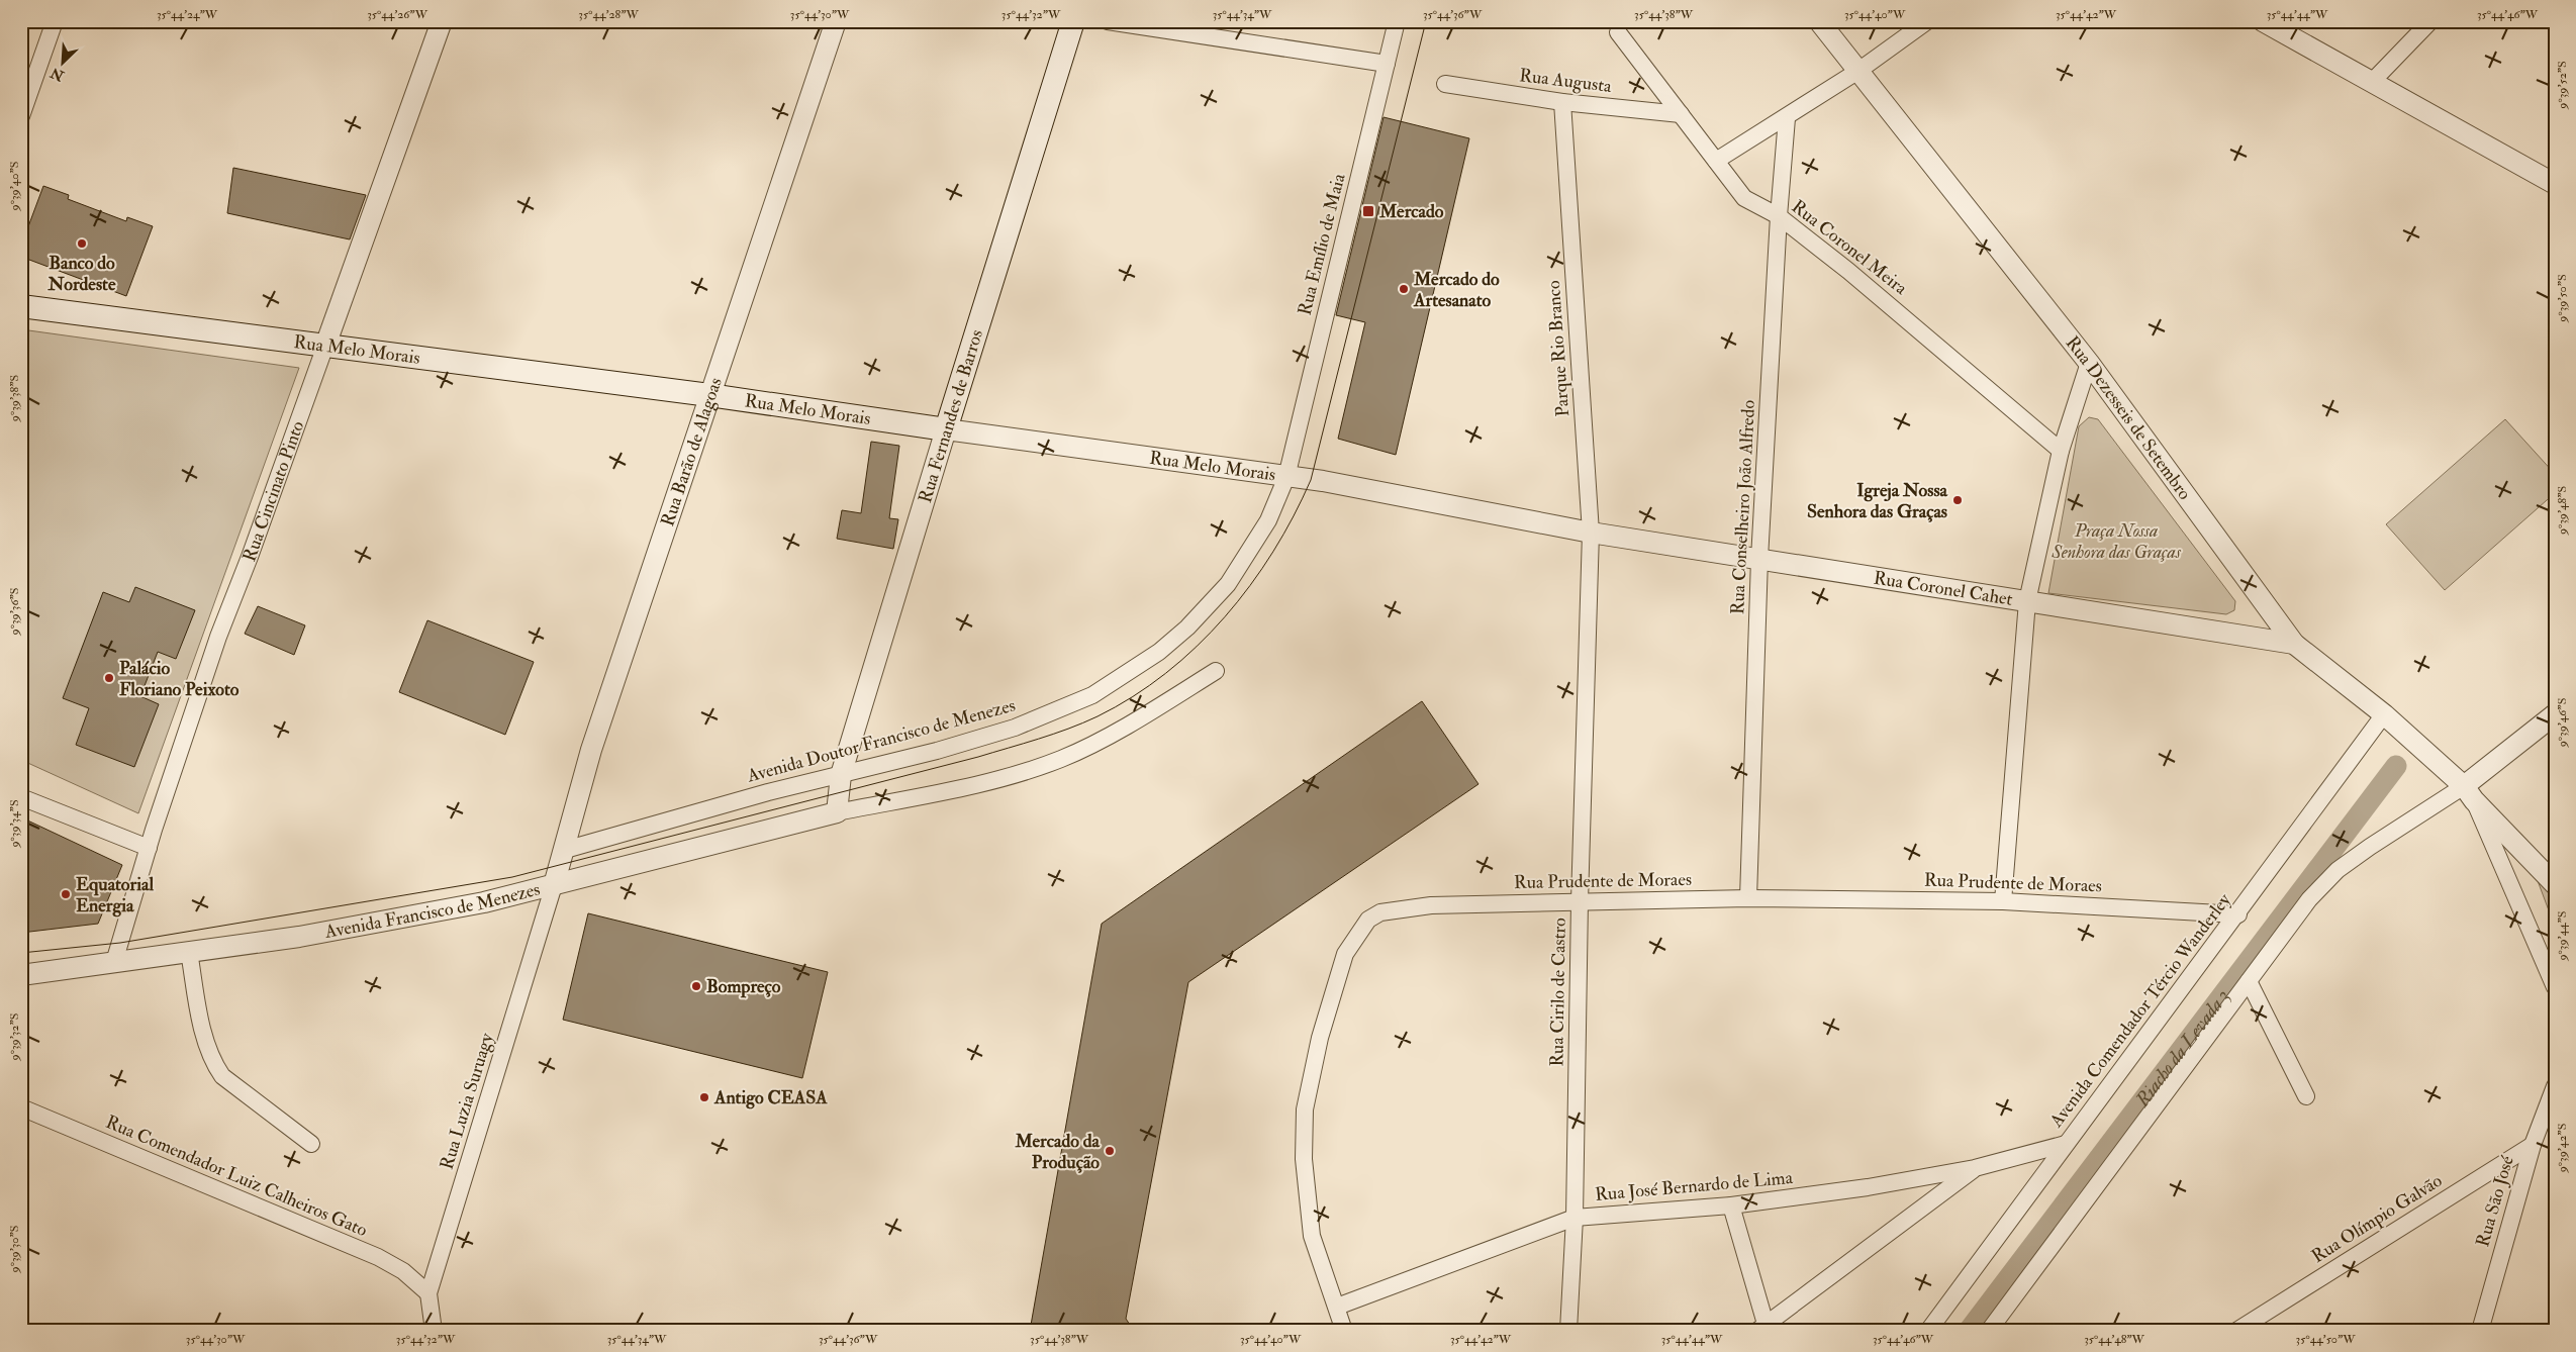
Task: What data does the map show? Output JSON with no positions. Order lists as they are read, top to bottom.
{
  "streets": {
    "main road": ["Rua Melo Morais", "Rua Fernandes de Barros"],
    "street": [
      "Rua Augusta",
      "Rua Emílio de Maia",
      "Rua Coronel Meira",
      "Parque Rio Branco",
      "Rua Dezesseis de Setembro",
      "Rua Barão de Alagoas",
      "Rua Cincinato Pinto",
      "Rua Conselheiro João Alfredo",
      "Rua Coronel Cahet",
      "Avenida Doutor Francisco de Menezes",
      "Rua Prudente de Moraes",
      "Avenida Francisco de Menezes",
      "Rua Cirilo de Castro",
      "Avenida Comendador Tércio Wanderley",
      "Rua Luzia Suruagy",
      "Rua Comendador Luiz Calheiros Gato",
      "Rua José Bernardo de Lima",
      "Rua São José",
      "Rua Olímpio Galvão"
    ]
  },
  "crossings": [
    ["Rua Augusta", "Rua Coronel Meira"],
    ["Rua Augusta", "Parque Rio Branco"],
    ["Rua Emílio de Maia", "Rua Melo Morais"],
    ["Rua Emílio de Maia", "Avenida Doutor Francisco de Menezes"],
    ["Rua Coronel Meira", "Rua Conselheiro João Alfredo"],
    ["Parque Rio Branco", "Rua Melo Morais"],
    ["Parque Rio Branco", "Rua Coronel Cahet"],
    ["Parque Rio Branco", "Rua Cirilo de Castro"],
    ["Rua Melo Morais", "Rua Fernandes de Barros"],
    ["Rua Melo Morais", "Rua Barão de Alagoas"],
    ["Rua Melo Morais", "Rua Cincinato Pinto"],
    ["Rua Melo Morais", "Rua Coronel Cahet"],
    ["Rua Melo Morais", "Avenida Doutor Francisco de Menezes"],
    ["Rua Melo Morais", "Rua Cirilo de Castro"],
    ["Rua Fernandes de Barros", "Avenida Doutor Francisco de Menezes"],
    ["Rua Fernandes de Barros", "Avenida Francisco de Menezes"],
    ["Rua Dezesseis de Setembro", "Rua Coronel Cahet"],
    ["Rua Dezesseis de Setembro", "Avenida Comendador Tércio Wanderley"],
    ["Rua Barão de Alagoas", "Avenida Doutor Francisco de Menezes"],
    ["Rua Barão de Alagoas", "Avenida Francisco de Menezes"],
    ["Rua Barão de Alagoas", "Rua Luzia Suruagy"],
    ["Rua Cincinato Pinto", "Avenida Francisco de Menezes"],
    ["Rua Conselheiro João Alfredo", "Rua Coronel Cahet"],
    ["Rua Conselheiro João Alfredo", "Rua Prudente de Moraes"],
    ["Rua Coronel Cahet", "Rua Cirilo de Castro"],
    ["Rua Prudente de Moraes", "Rua Cirilo de Castro"],
    ["Rua Prudente de Moraes", "Avenida Comendador Tércio Wanderley"],
    ["Rua Prudente de Moraes", "Rua José Bernardo de Lima"],
    ["Avenida Francisco de Menezes", "Rua Luzia Suruagy"],
    ["Rua Cirilo de Castro", "Rua José Bernardo de Lima"],
    ["Avenida Comendador Tércio Wanderley", "Rua José Bernardo de Lima"],
    ["Rua Luzia Suruagy", "Rua Comendador Luiz Calheiros Gato"],
    ["Rua São José", "Rua Olímpio Galvão"]
  ],
  "water": ["Riacho da Levada 3"],
  "parks": ["Praça Nossa Senhora das Graças"],
  "places": {
    "transit": ["Mercado"],
    "other": [
      "Banco do Nordeste",
      "Mercado do Artesanato",
      "Igreja Nossa Senhora das Graças",
      "Palácio Floriano Peixoto",
      "Equatorial Energia",
      "Bompreço",
      "Antigo CEASA",
      "Mercado da Produção"
    ]
  },
  "north": "bottom left",
  "coordinates": [
    "35°44'24\"W",
    "35°44'26\"W",
    "35°44'28\"W",
    "35°44'30\"W",
    "35°44'32\"W",
    "35°44'34\"W",
    "35°44'36\"W",
    "35°44'38\"W",
    "35°44'40\"W",
    "35°44'42\"W",
    "35°44'44\"W",
    "35°44'46\"W",
    "9°39'52\"S",
    "9°39'40\"S",
    "9°39'50\"S",
    "9°39'38\"S",
    "9°39'48\"S",
    "9°39'36\"S",
    "9°39'46\"S",
    "9°39'34\"S",
    "9°39'44\"S",
    "9°39'32\"S",
    "9°39'42\"S",
    "9°39'30\"S",
    "35°44'48\"W",
    "35°44'50\"W"
  ]
}
